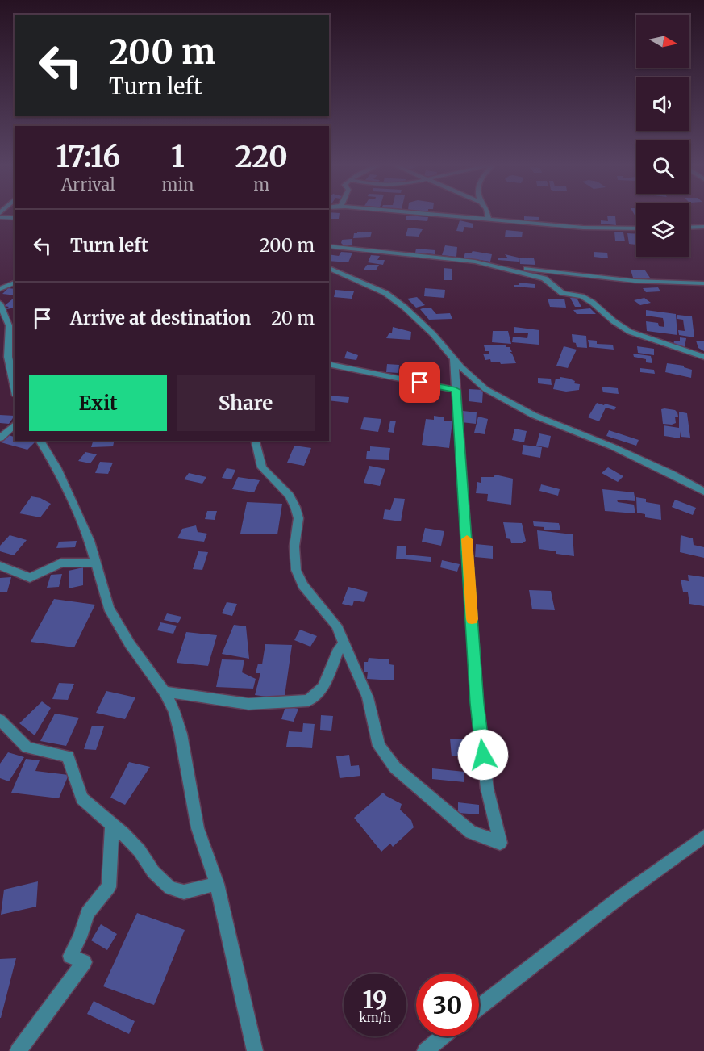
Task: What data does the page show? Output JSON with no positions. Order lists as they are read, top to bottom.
{
  "north": "right",
  "page": {
    "turn": ["200 m", "Turn left"],
    "eta": [
      "17:16",
      "Arrival",
      "1",
      "min",
      "220",
      "m"
    ],
    "list": [
      {
        "name": "Turn left",
        "value": "200 m"
      },
      {
        "name": "Arrive at destination",
        "value": "20 m"
      }
    ],
    "buttons": ["Exit", "Share"],
    "speed": "19 km/h",
    "limit": "30"
  }
}
